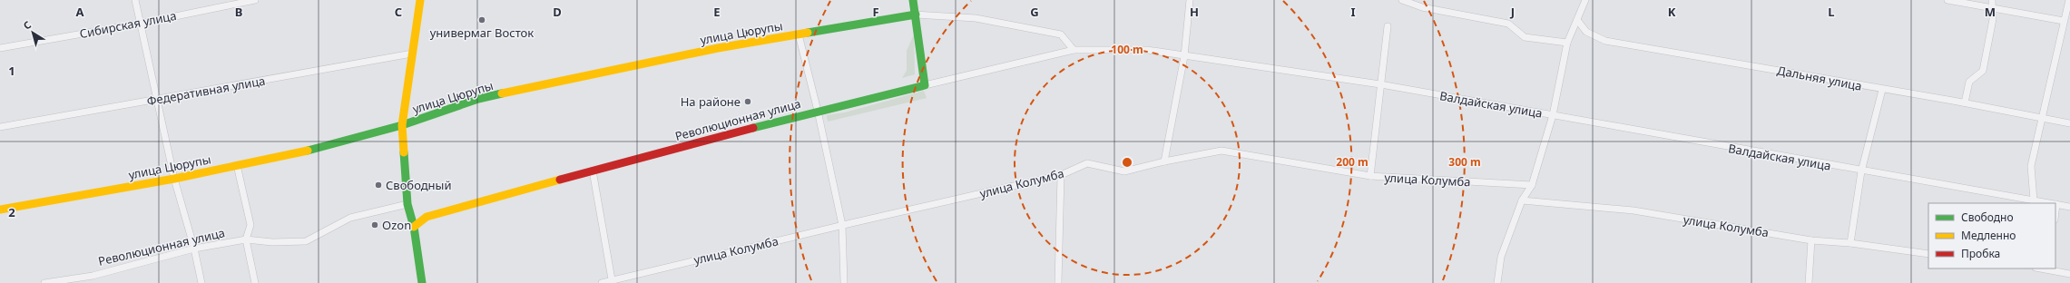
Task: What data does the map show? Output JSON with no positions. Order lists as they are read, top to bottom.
{
  "streets": {
    "street": [
      "Сибирская улица",
      "улица Цюрупы",
      "Дальняя улица",
      "Федеративная улица",
      "Валдайская улица",
      "Революционная улица",
      "улица Колумба"
    ]
  },
  "crossings": [
    ["Валдайская улица", "Революционная улица"]
  ],
  "places": [
    "универмаг Восток",
    "На районе",
    "Свободный",
    "Ozon"
  ],
  "legend": ["Свободно", "Медленно", "Пробка"],
  "north": "top left",
  "grid": {
    "columns": [
      "A",
      "B",
      "C",
      "D",
      "E",
      "F",
      "G",
      "H",
      "I",
      "J",
      "K",
      "L",
      "M"
    ],
    "rows": ["1", "2"]
  },
  "rings": ["100 m", "200 m", "300 m"]
}
